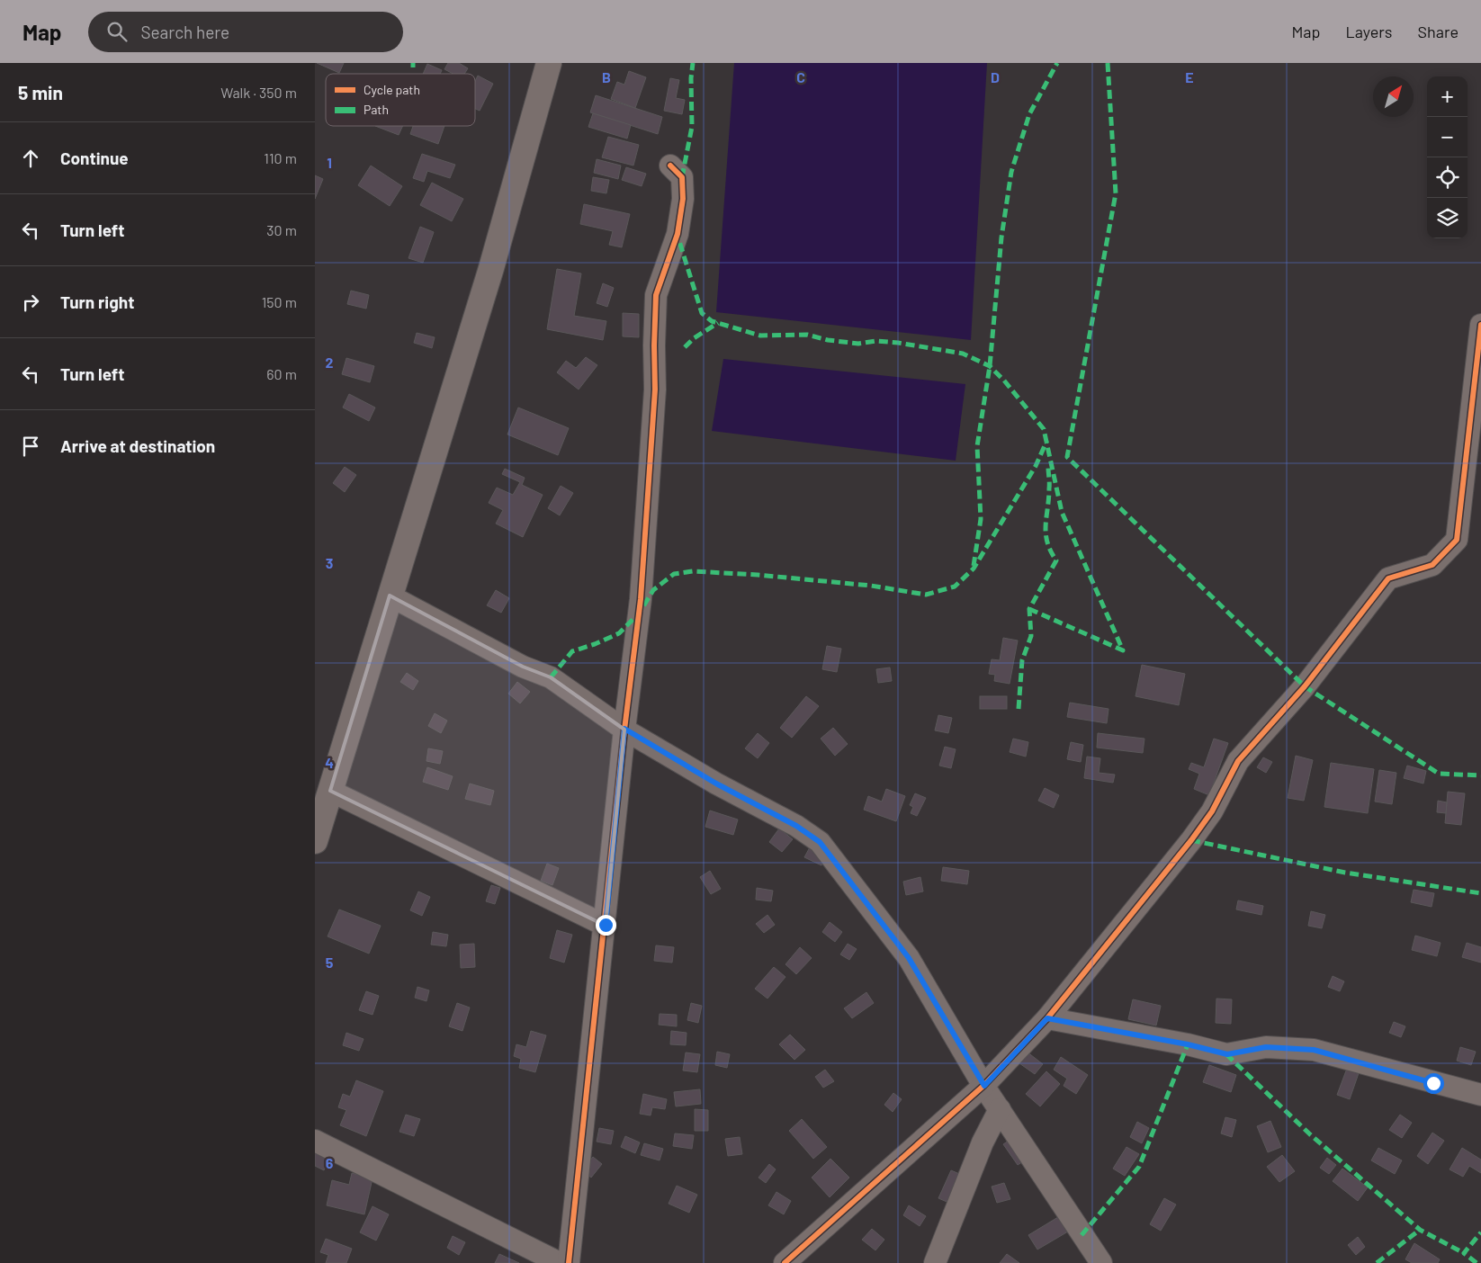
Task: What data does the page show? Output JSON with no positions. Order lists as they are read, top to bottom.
{
  "legend": ["Cycle path", "Path"],
  "north": "top right",
  "page": {
    "header": "Map",
    "search": "Search here",
    "nav": ["Map", "Layers", "Share"],
    "heading": ["5 min", "Walk · 350 m"],
    "map_buttons": ["+", "−"],
    "list": [
      ["Continue", "110 m"],
      ["Turn left", "30 m"],
      ["Turn right", "150 m"],
      ["Turn left", "60 m"],
      "Arrive at destination"
    ]
  },
  "grid": {
    "columns": [
      "B",
      "C",
      "D",
      "E"
    ],
    "rows": [
      "1",
      "2",
      "3",
      "4",
      "5",
      "6"
    ]
  }
}
